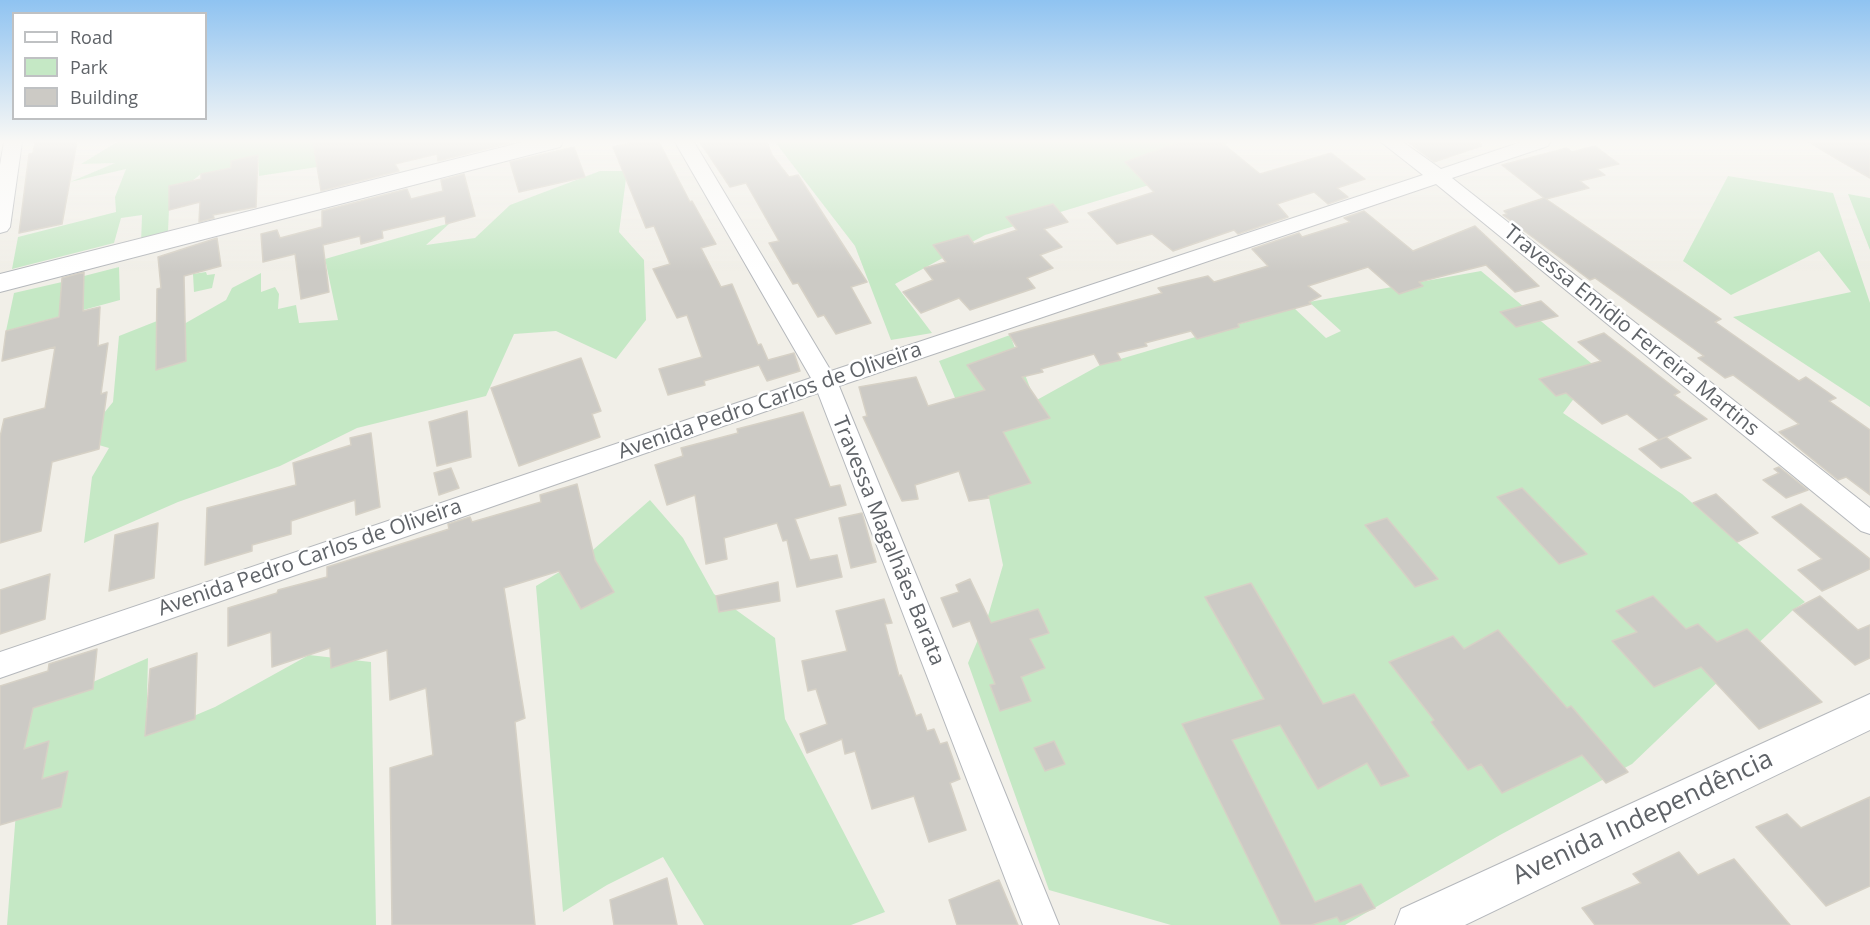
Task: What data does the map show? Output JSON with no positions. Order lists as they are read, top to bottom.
{
  "streets": {
    "street": [
      "Travessa Emídio Ferreira Martins",
      "Avenida Pedro Carlos de Oliveira",
      "Travessa Magalhães Barata",
      "Avenida Independência"
    ]
  },
  "crossings": [
    ["Avenida Pedro Carlos de Oliveira", "Travessa Magalhães Barata"]
  ],
  "legend": ["Road", "Park", "Building"]
}
